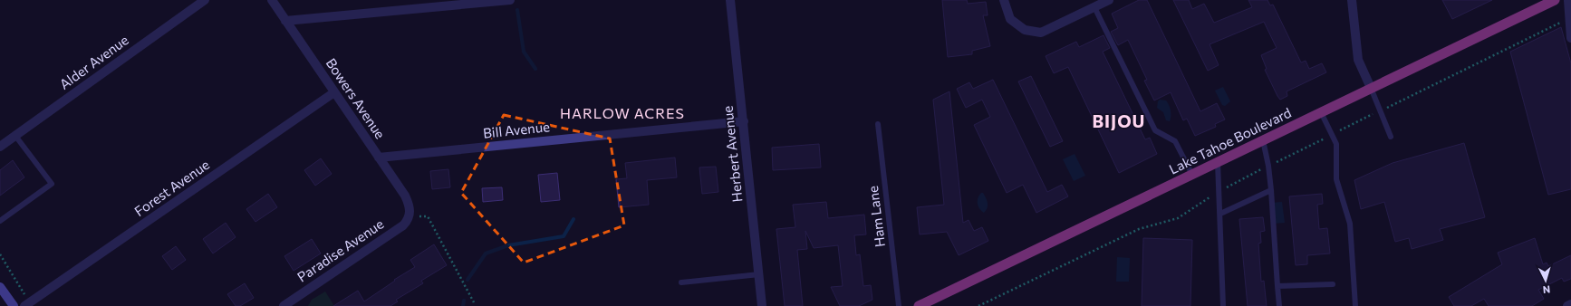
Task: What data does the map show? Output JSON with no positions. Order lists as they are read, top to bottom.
{
  "streets": {
    "highway": ["Lake Tahoe Boulevard"],
    "street": [
      "Alder Avenue",
      "Bowers Avenue",
      "Bill Avenue",
      "Herbert Avenue",
      "Forest Avenue",
      "Paradise Avenue"
    ],
    "lane": ["Ham Lane"]
  },
  "crossings": [
    ["Bowers Avenue", "Bill Avenue"],
    ["Bowers Avenue", "Forest Avenue"],
    ["Bowers Avenue", "Paradise Avenue"],
    ["Bill Avenue", "Herbert Avenue"]
  ],
  "districts": ["HARLOW ACRES", "BIJOU"],
  "north": "bottom"
}
